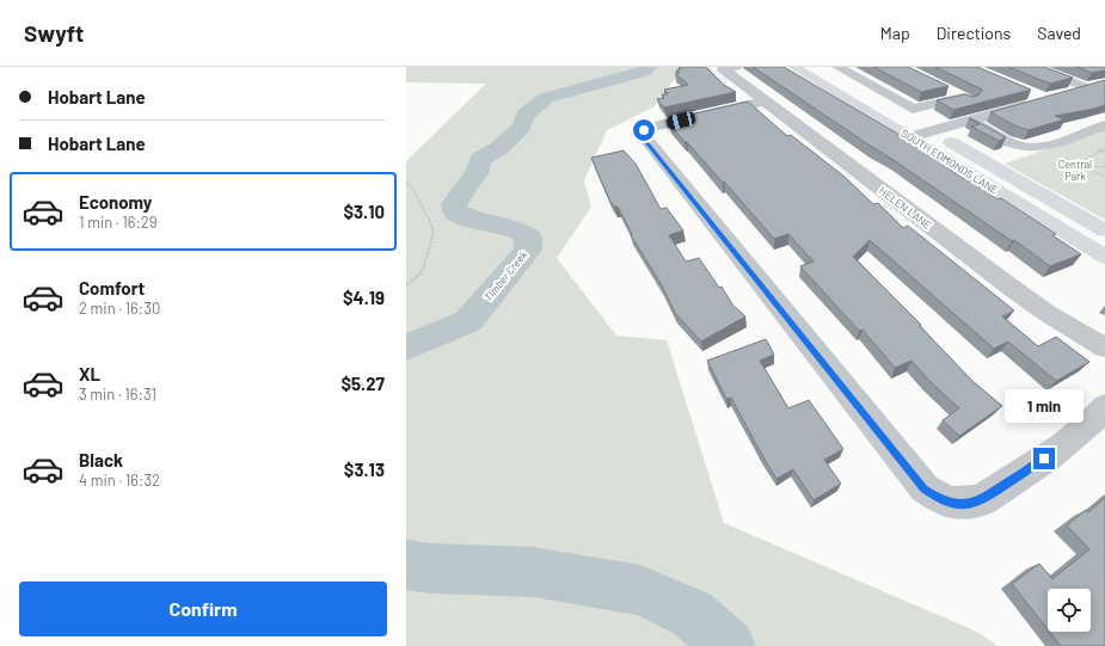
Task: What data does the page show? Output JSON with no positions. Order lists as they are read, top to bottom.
{
  "streets": {
    "main road": ["SOUTH EDMONDS LANE"],
    "street": ["HELEN LANE"]
  },
  "water": ["Timber Creek"],
  "parks": ["Central Park"],
  "page": {
    "header": "Swyft",
    "nav": ["Map", "Directions", "Saved"],
    "banner": ["Hobart Lane", "Hobart Lane"],
    "list": [
      {
        "name": "Economy",
        "note": "1 min · 16:29",
        "value": "$3.10"
      },
      {
        "name": "Comfort",
        "note": "2 min · 16:30",
        "value": "$4.19"
      },
      {
        "name": "XL",
        "note": "3 min · 16:31",
        "value": "$5.27"
      },
      {
        "name": "Black",
        "note": "4 min · 16:32",
        "value": "$3.13"
      }
    ],
    "bubble": "1 min",
    "buttons": "Confirm"
  }
}
